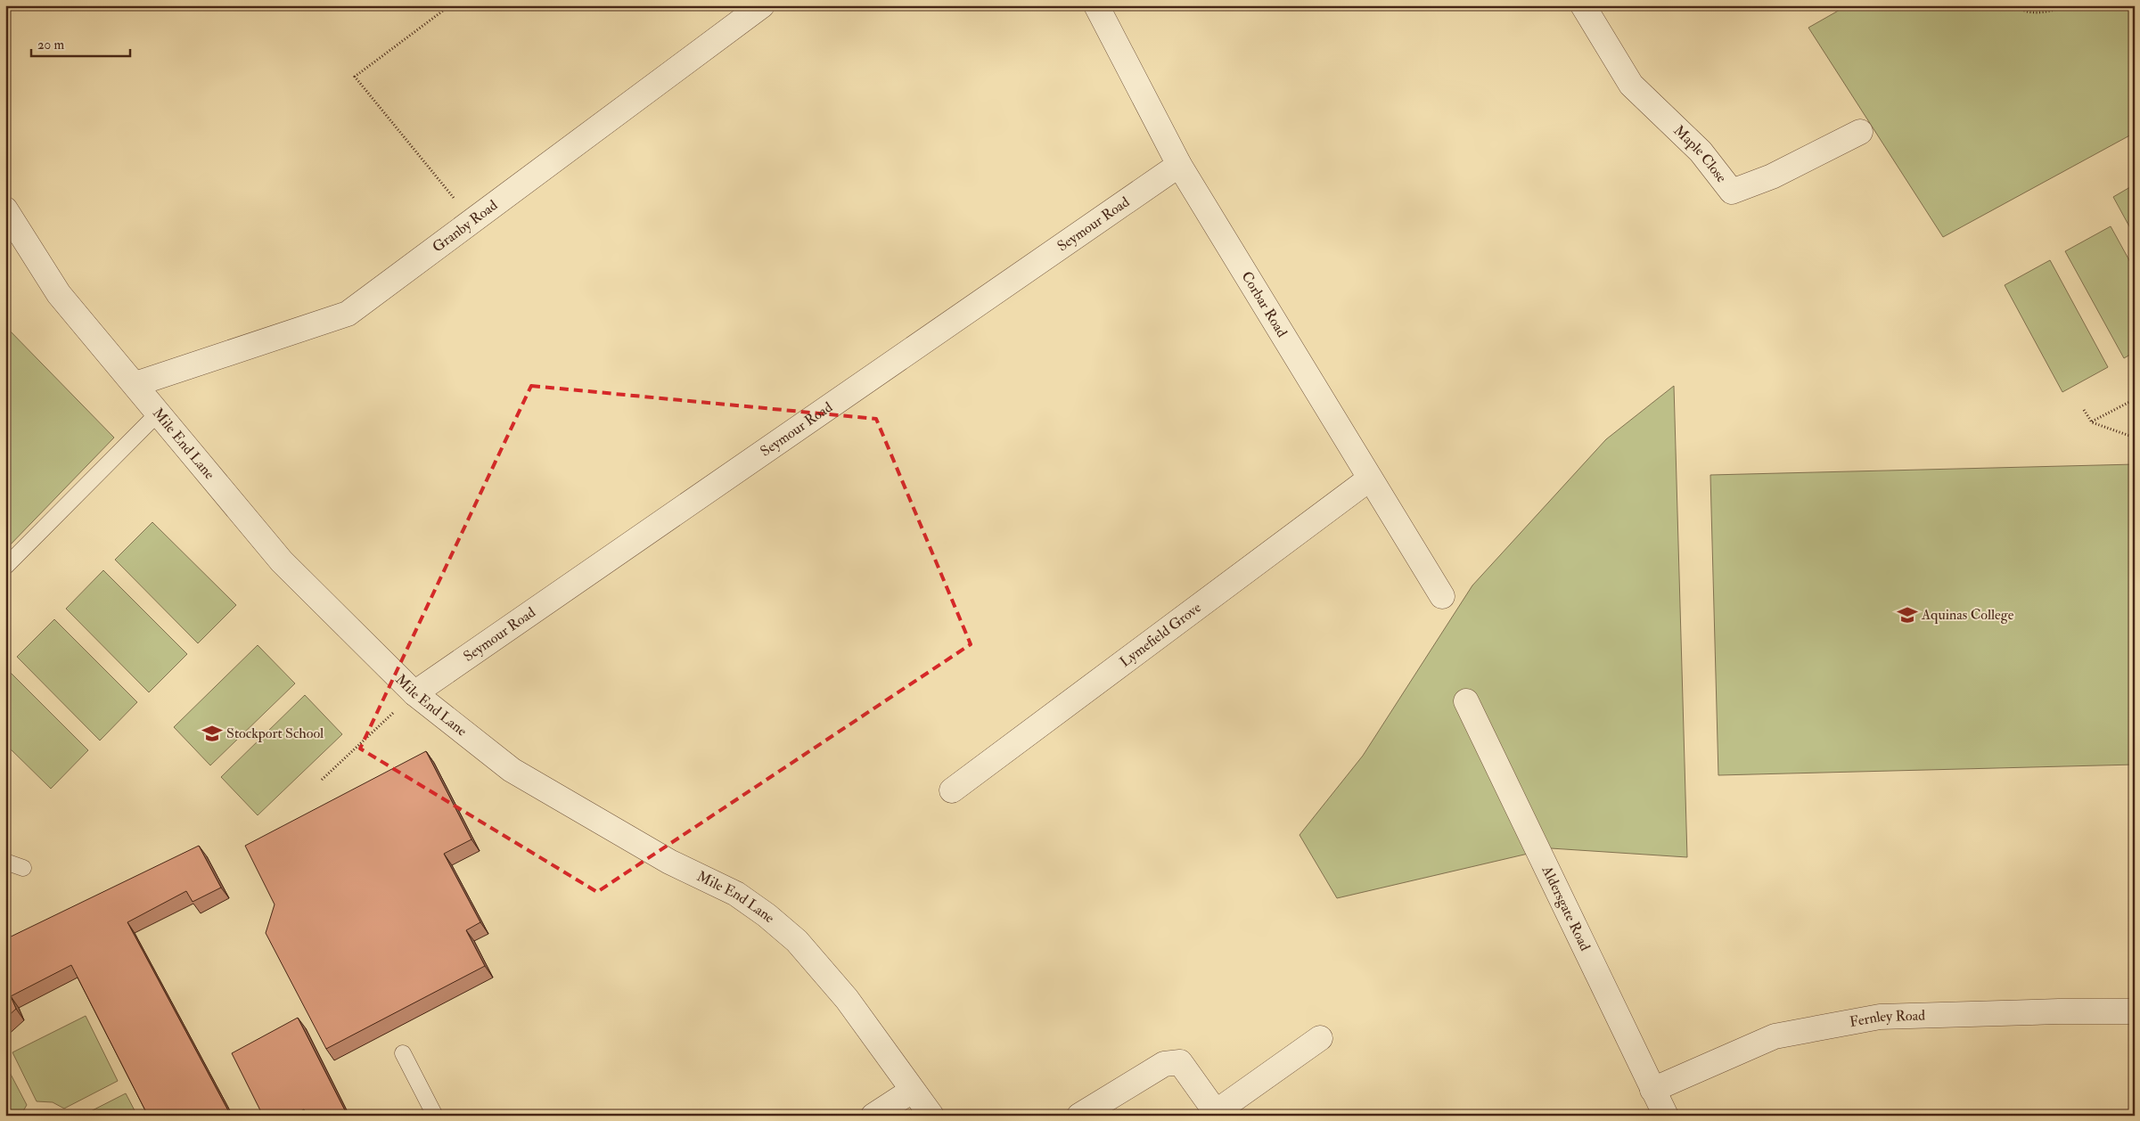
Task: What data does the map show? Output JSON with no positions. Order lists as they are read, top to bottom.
{
  "streets": {
    "street": [
      "Maple Close",
      "Seymour Road",
      "Granby Road",
      "Corbar Road",
      "Mile End Lane",
      "Lymefield Grove",
      "Aldersgate Road",
      "Fernley Road"
    ]
  },
  "crossings": [
    ["Seymour Road", "Corbar Road"],
    ["Seymour Road", "Mile End Lane"],
    ["Granby Road", "Mile End Lane"],
    ["Corbar Road", "Lymefield Grove"],
    ["Aldersgate Road", "Fernley Road"]
  ],
  "places": {
    "school or university": ["Aquinas College", "Stockport School"]
  },
  "scale_bar": "20 m"
}
